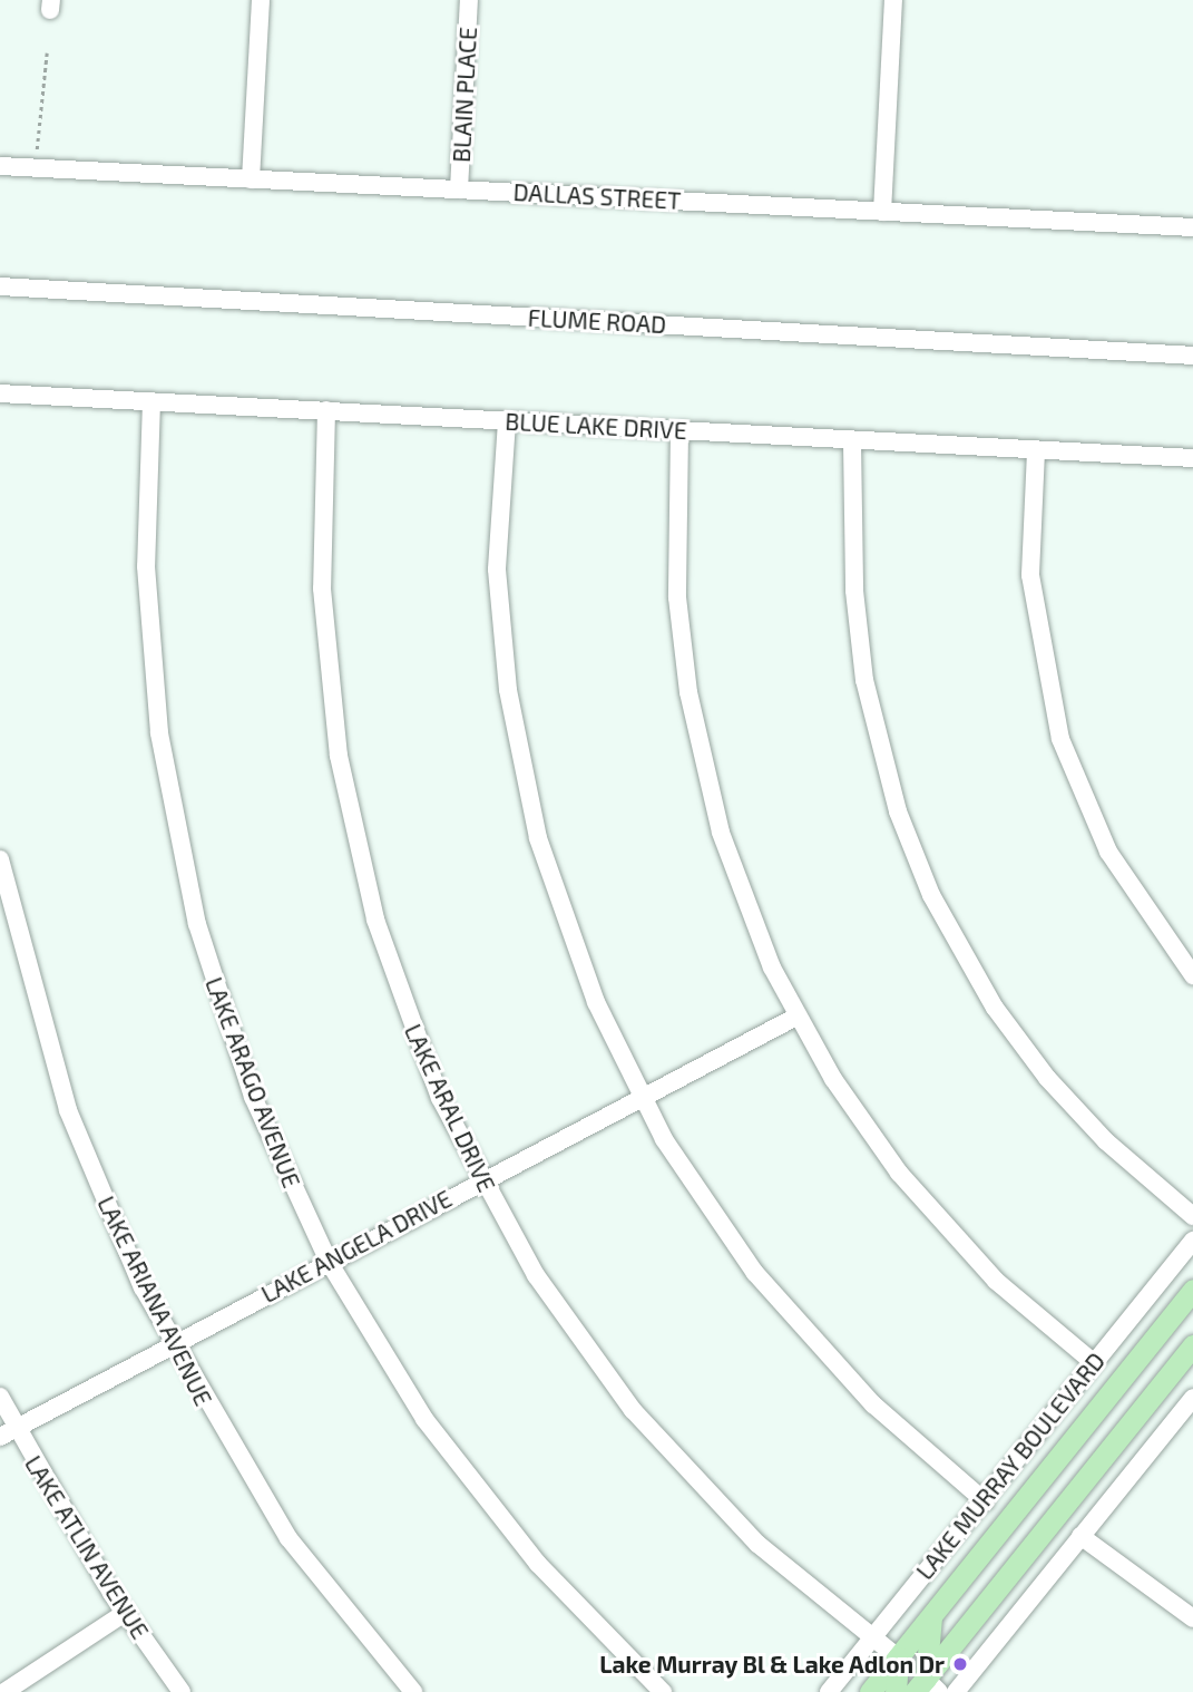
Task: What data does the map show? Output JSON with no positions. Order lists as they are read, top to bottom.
{
  "streets": {
    "main road": ["LAKE MURRAY BOULEVARD"],
    "street": [
      "BLAIN PLACE",
      "DALLAS STREET",
      "FLUME ROAD",
      "BLUE LAKE DRIVE",
      "LAKE ARAGO AVENUE",
      "LAKE ARAL DRIVE",
      "LAKE ANGELA DRIVE",
      "LAKE ARIANA AVENUE",
      "LAKE ATLIN AVENUE"
    ]
  },
  "crossings": [
    ["BLAIN PLACE", "DALLAS STREET"],
    ["BLUE LAKE DRIVE", "LAKE ARAGO AVENUE"],
    ["BLUE LAKE DRIVE", "LAKE ARAL DRIVE"],
    ["LAKE ARAGO AVENUE", "LAKE ANGELA DRIVE"],
    ["LAKE ARAL DRIVE", "LAKE ANGELA DRIVE"],
    ["LAKE ARAL DRIVE", "LAKE MURRAY BOULEVARD"],
    ["LAKE ANGELA DRIVE", "LAKE ARIANA AVENUE"],
    ["LAKE ANGELA DRIVE", "LAKE ATLIN AVENUE"]
  ],
  "places": ["Lake Murray Bl & Lake Adlon Dr"]
}
